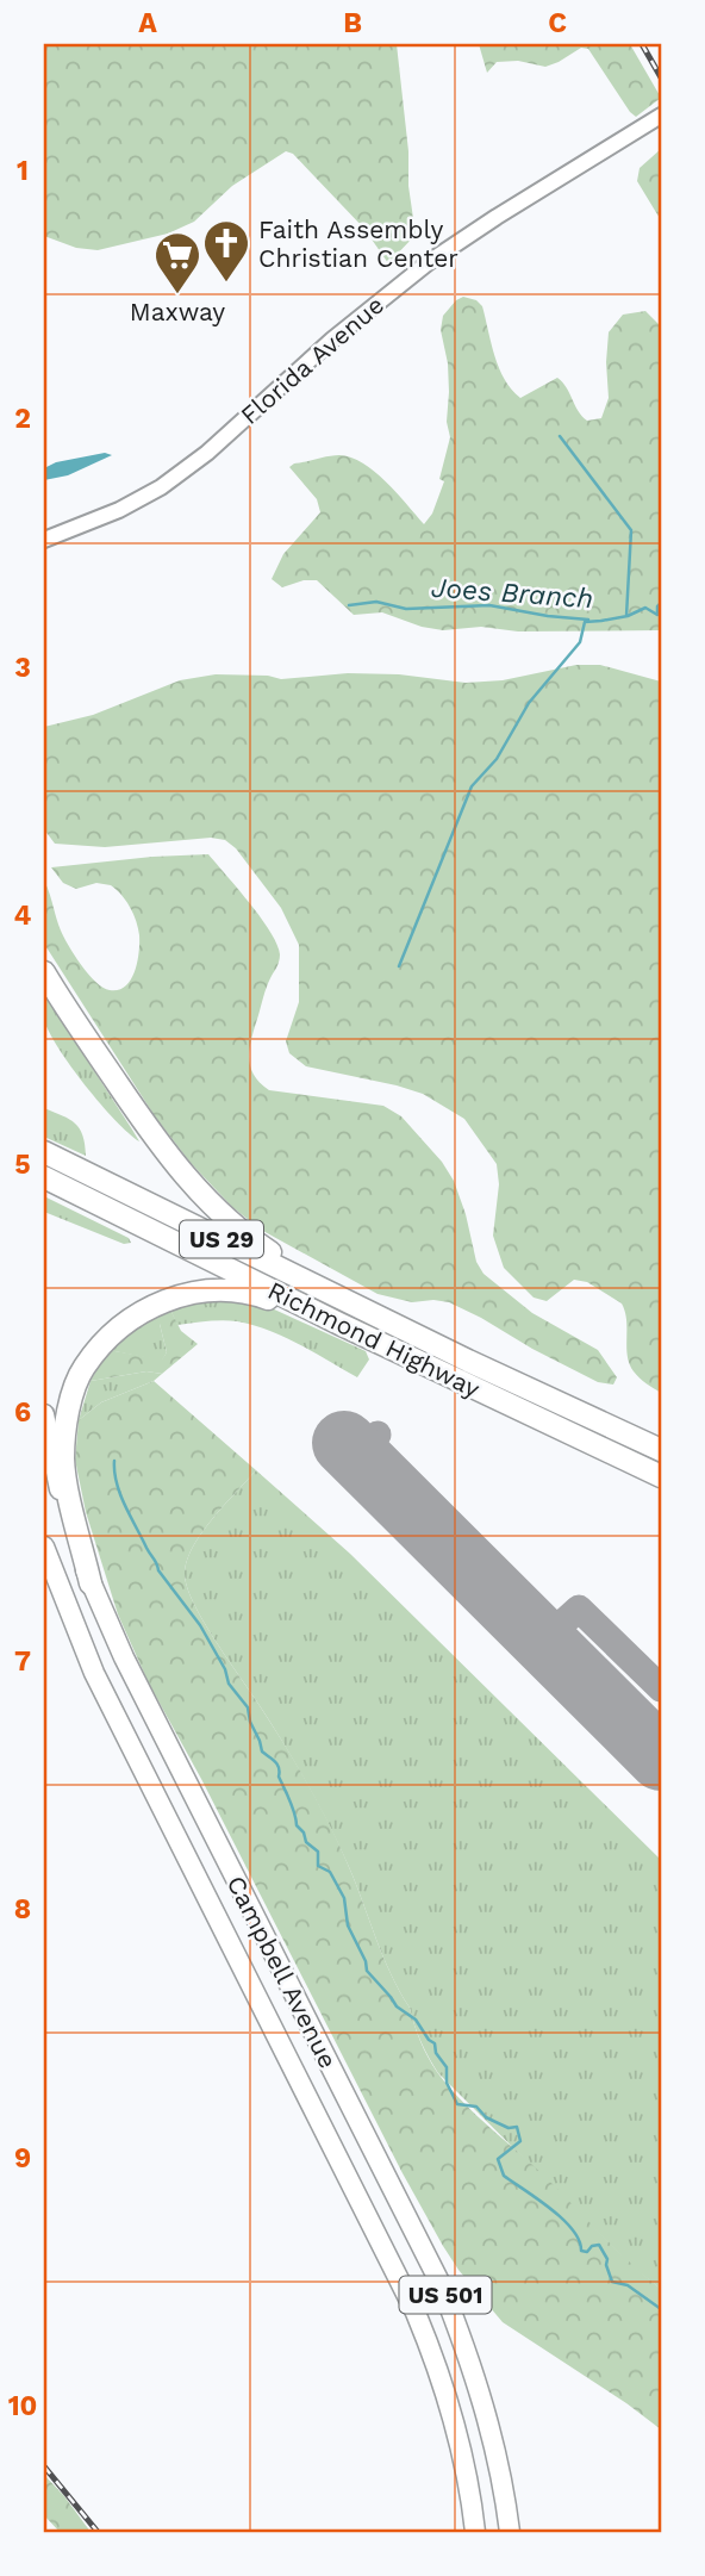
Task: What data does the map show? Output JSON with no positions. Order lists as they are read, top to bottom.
{
  "streets": {
    "highway": [
      "US 29",
      "Richmond Highway",
      "Campbell Avenue",
      "US 501"
    ],
    "main road": ["Florida Avenue"]
  },
  "crossings": [
    ["US 29", "Richmond Highway"]
  ],
  "water": ["Joes Branch"],
  "places": {
    "church": ["Faith Assembly Christian Center"],
    "supermarket": ["Maxway"]
  },
  "grid": {
    "columns": ["A", "B", "C"],
    "rows": [
      "1",
      "2",
      "3",
      "4",
      "5",
      "6",
      "7",
      "8",
      "9",
      "10"
    ]
  }
}
